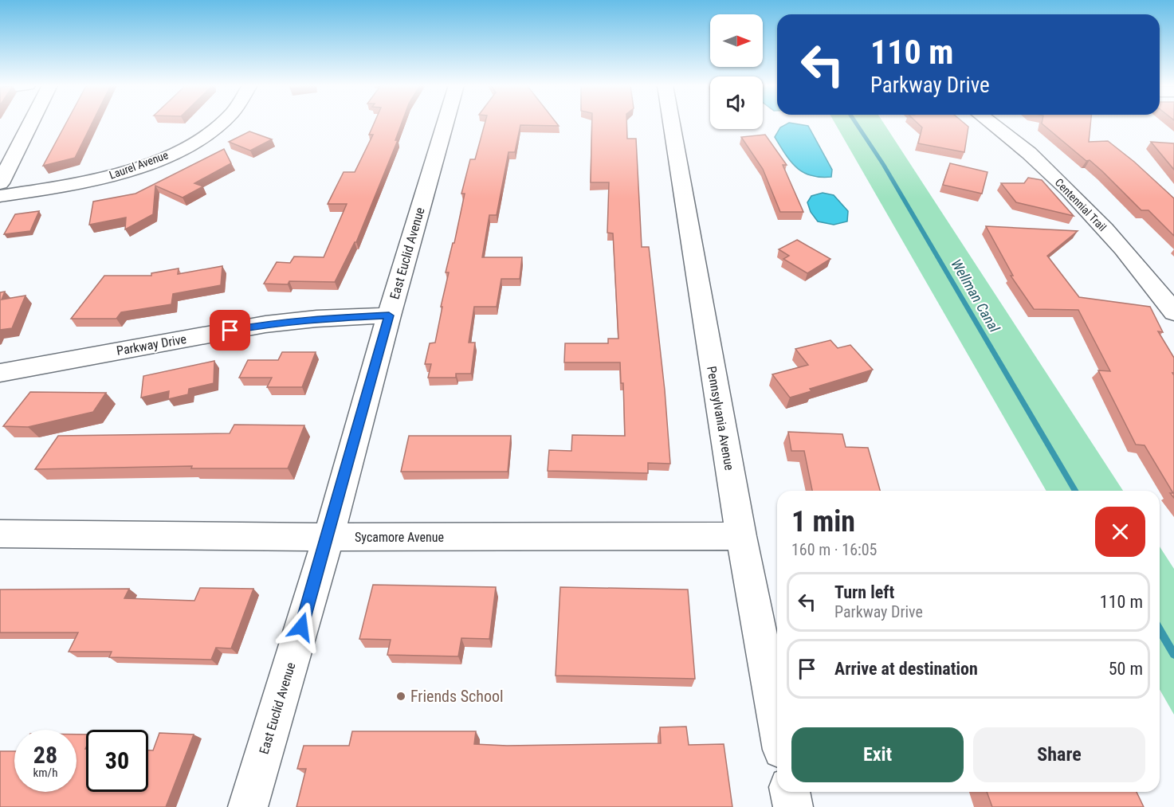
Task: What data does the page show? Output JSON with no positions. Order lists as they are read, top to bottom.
{
  "streets": {
    "street": [
      "Laurel Avenue",
      "Centennial Trail",
      "East Euclid Avenue",
      "Parkway Drive",
      "Pennsylvania Avenue",
      "Sycamore Avenue"
    ]
  },
  "crossings": [
    ["East Euclid Avenue", "Parkway Drive"],
    ["East Euclid Avenue", "Sycamore Avenue"],
    ["Pennsylvania Avenue", "Sycamore Avenue"]
  ],
  "water": ["Wellman Canal"],
  "places": ["Friends School"],
  "north": "right",
  "page": {
    "turn": ["110 m", "Parkway Drive"],
    "heading": ["1 min", "160 m · 16:05"],
    "list": [
      {
        "name": "Turn left",
        "note": "Parkway Drive",
        "value": "110 m"
      },
      {
        "name": "Arrive at destination",
        "value": "50 m"
      }
    ],
    "buttons": ["Exit", "Share"],
    "speed": "28 km/h",
    "limit": "30"
  }
}
